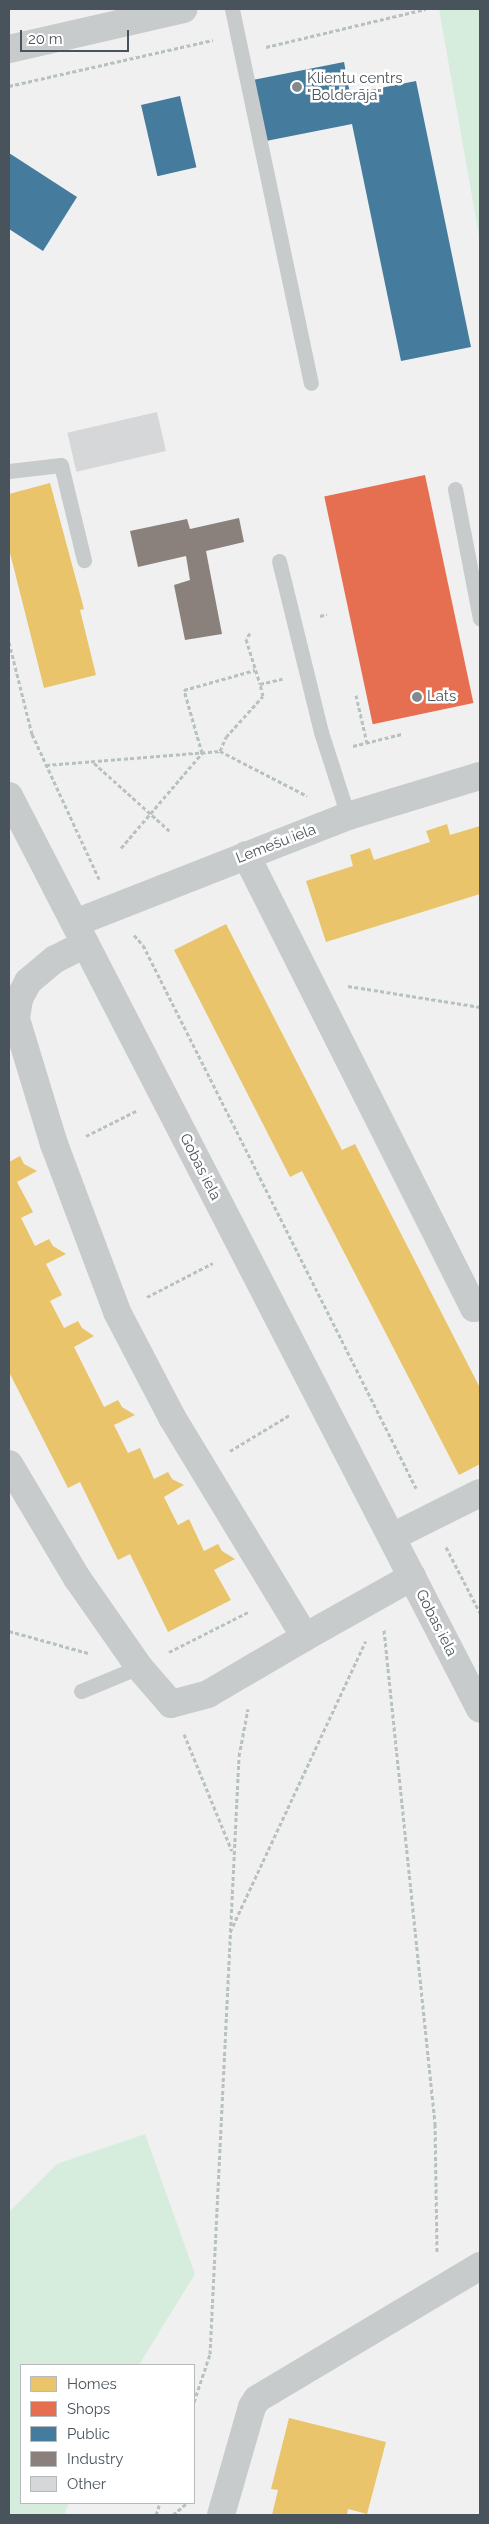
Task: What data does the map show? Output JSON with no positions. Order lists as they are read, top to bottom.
{
  "streets": {
    "street": ["Lemešu iela", "Gobas iela"]
  },
  "crossings": [
    ["Lemešu iela", "Gobas iela"]
  ],
  "places": ["Klientu centrs \"Bolderāja\"", "Lats"],
  "legend": [
    "Homes",
    "Shops",
    "Public",
    "Industry",
    "Other"
  ],
  "scale_bar": "20 m"
}
